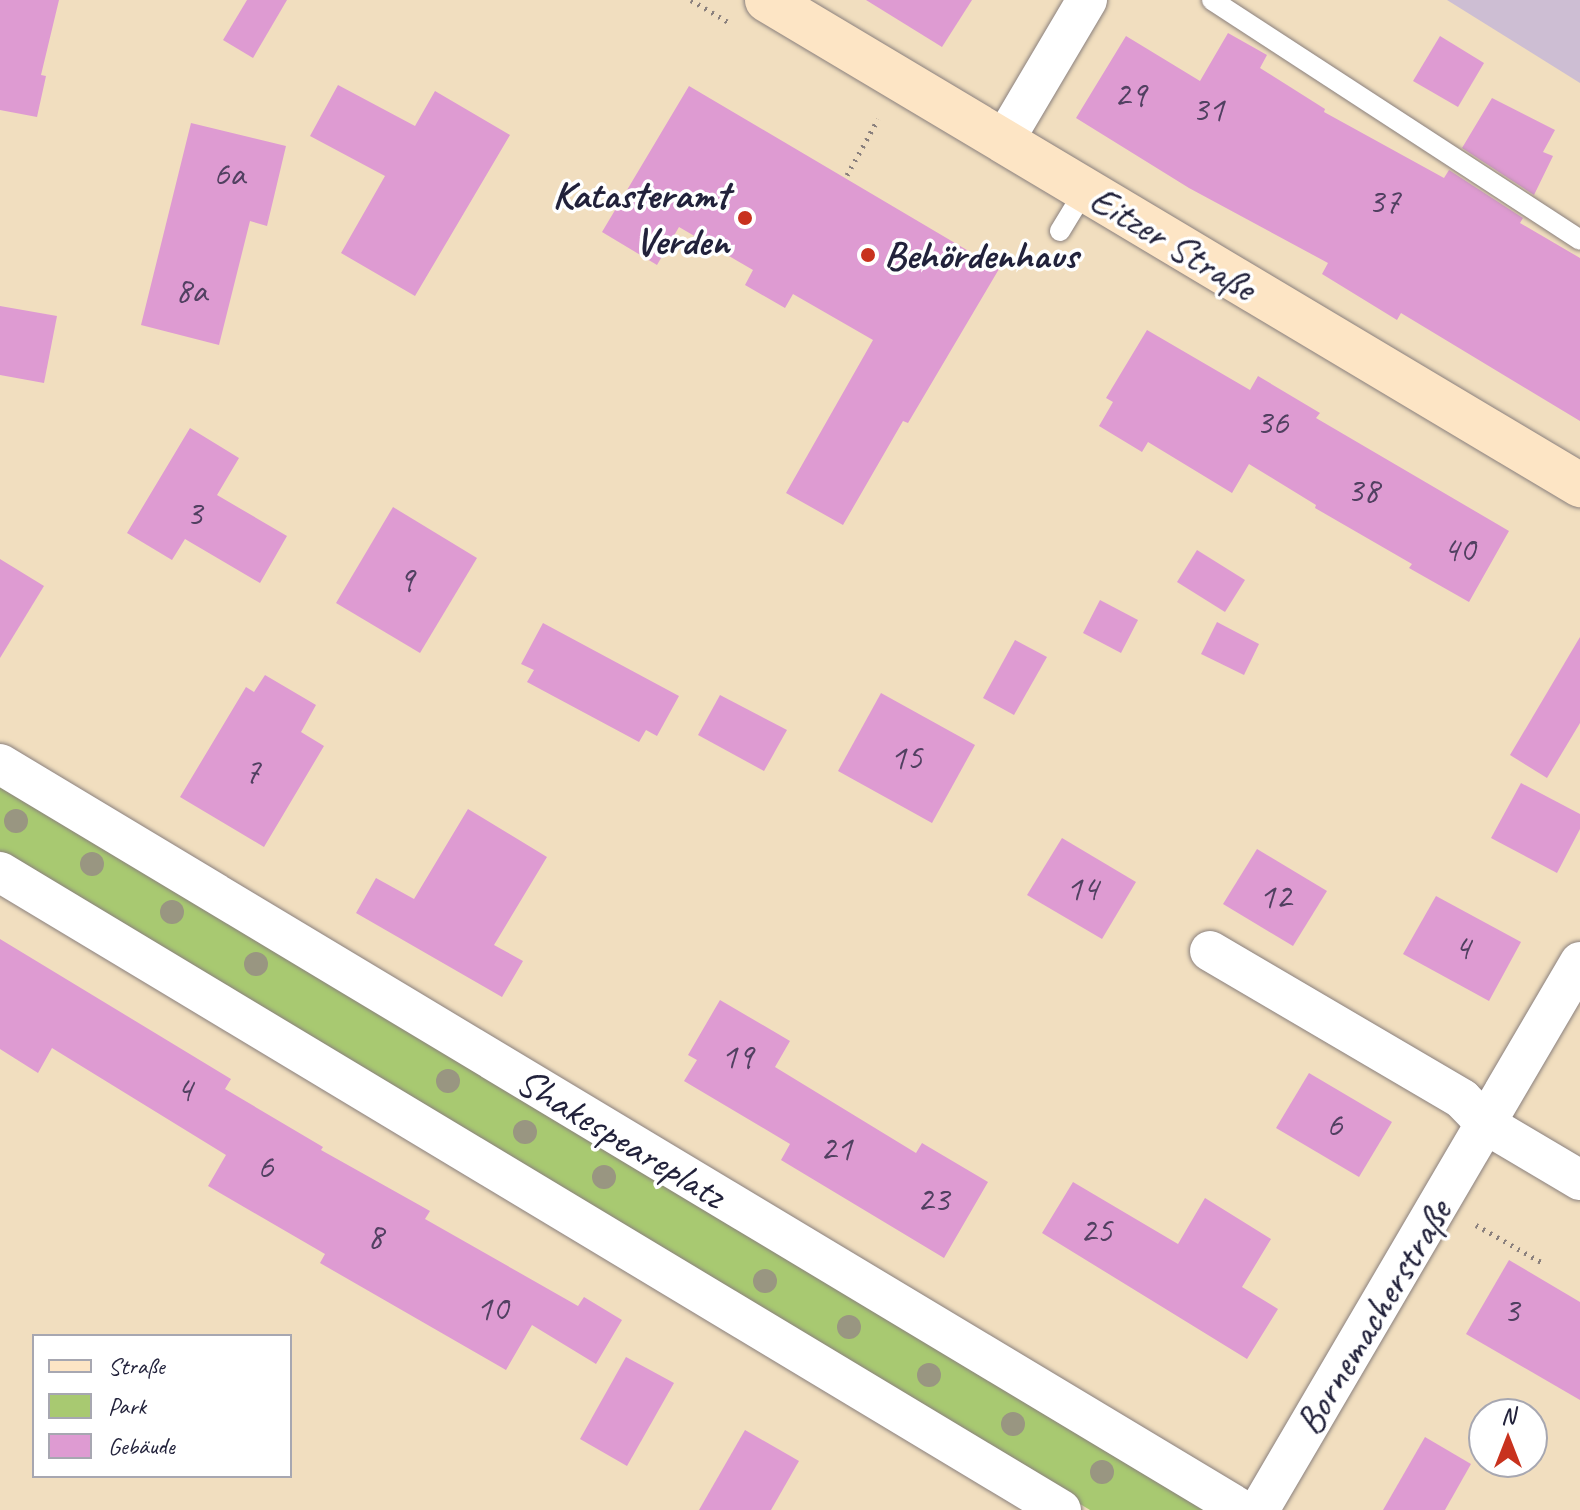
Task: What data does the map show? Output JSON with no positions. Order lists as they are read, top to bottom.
{
  "streets": {
    "main road": ["Eitzer Straße"],
    "street": ["Shakespeareplatz", "Bornemacherstraße"]
  },
  "places": ["Katasteramt Verden", "Behördenhaus"],
  "house_numbers": [
    "29",
    "31",
    "6a",
    "37",
    "8a",
    "36",
    "38",
    "3",
    "40",
    "9",
    "15",
    "7",
    "14",
    "12",
    "4",
    "19",
    "4",
    "6",
    "21",
    "6",
    "23",
    "25",
    "8",
    "10",
    "3"
  ],
  "legend": ["Straße", "Park", "Gebäude"],
  "north": "top"
}
